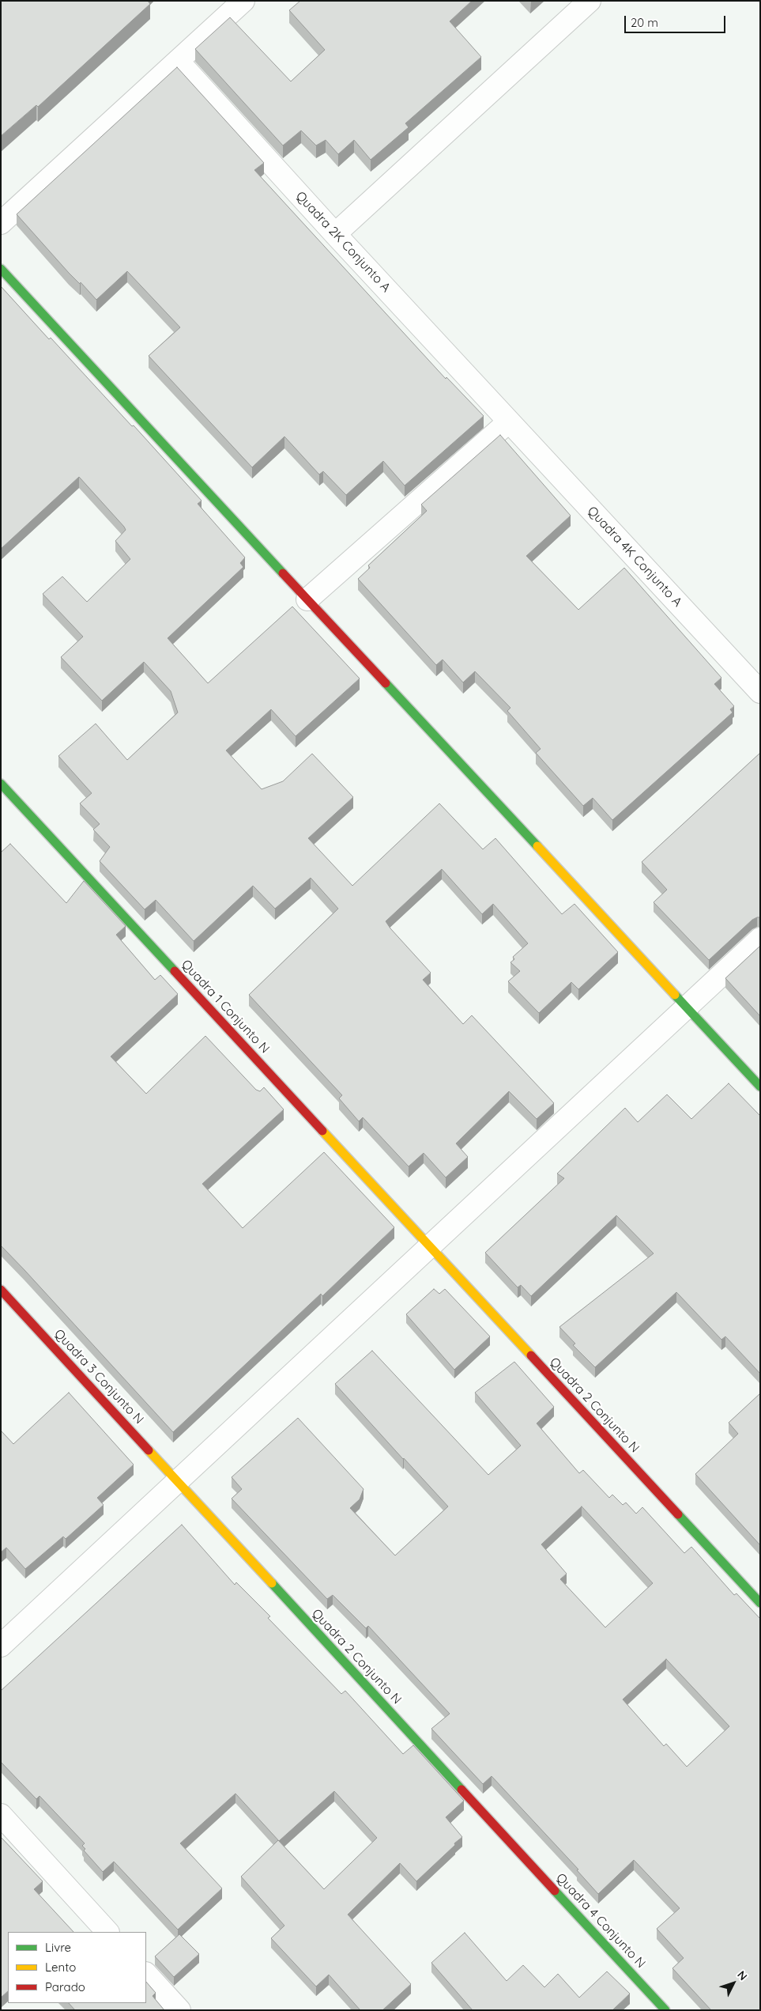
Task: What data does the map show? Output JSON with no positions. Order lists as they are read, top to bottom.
{
  "streets": {
    "street": [
      "Quadra 2K Conjunto A",
      "Quadra 4K Conjunto A",
      "Quadra 1 Conjunto N",
      "Quadra 3 Conjunto N",
      "Quadra 2 Conjunto N",
      "Quadra 4 Conjunto N"
    ]
  },
  "crossings": [
    ["Quadra 2K Conjunto A", "Quadra 4K Conjunto A"],
    ["Quadra 1 Conjunto N", "Quadra 2 Conjunto N"],
    ["Quadra 3 Conjunto N", "Quadra 2 Conjunto N"],
    ["Quadra 2 Conjunto N", "Quadra 4 Conjunto N"]
  ],
  "legend": ["Livre", "Lento", "Parado"],
  "scale_bar": "20 m",
  "north": "top right"
}
